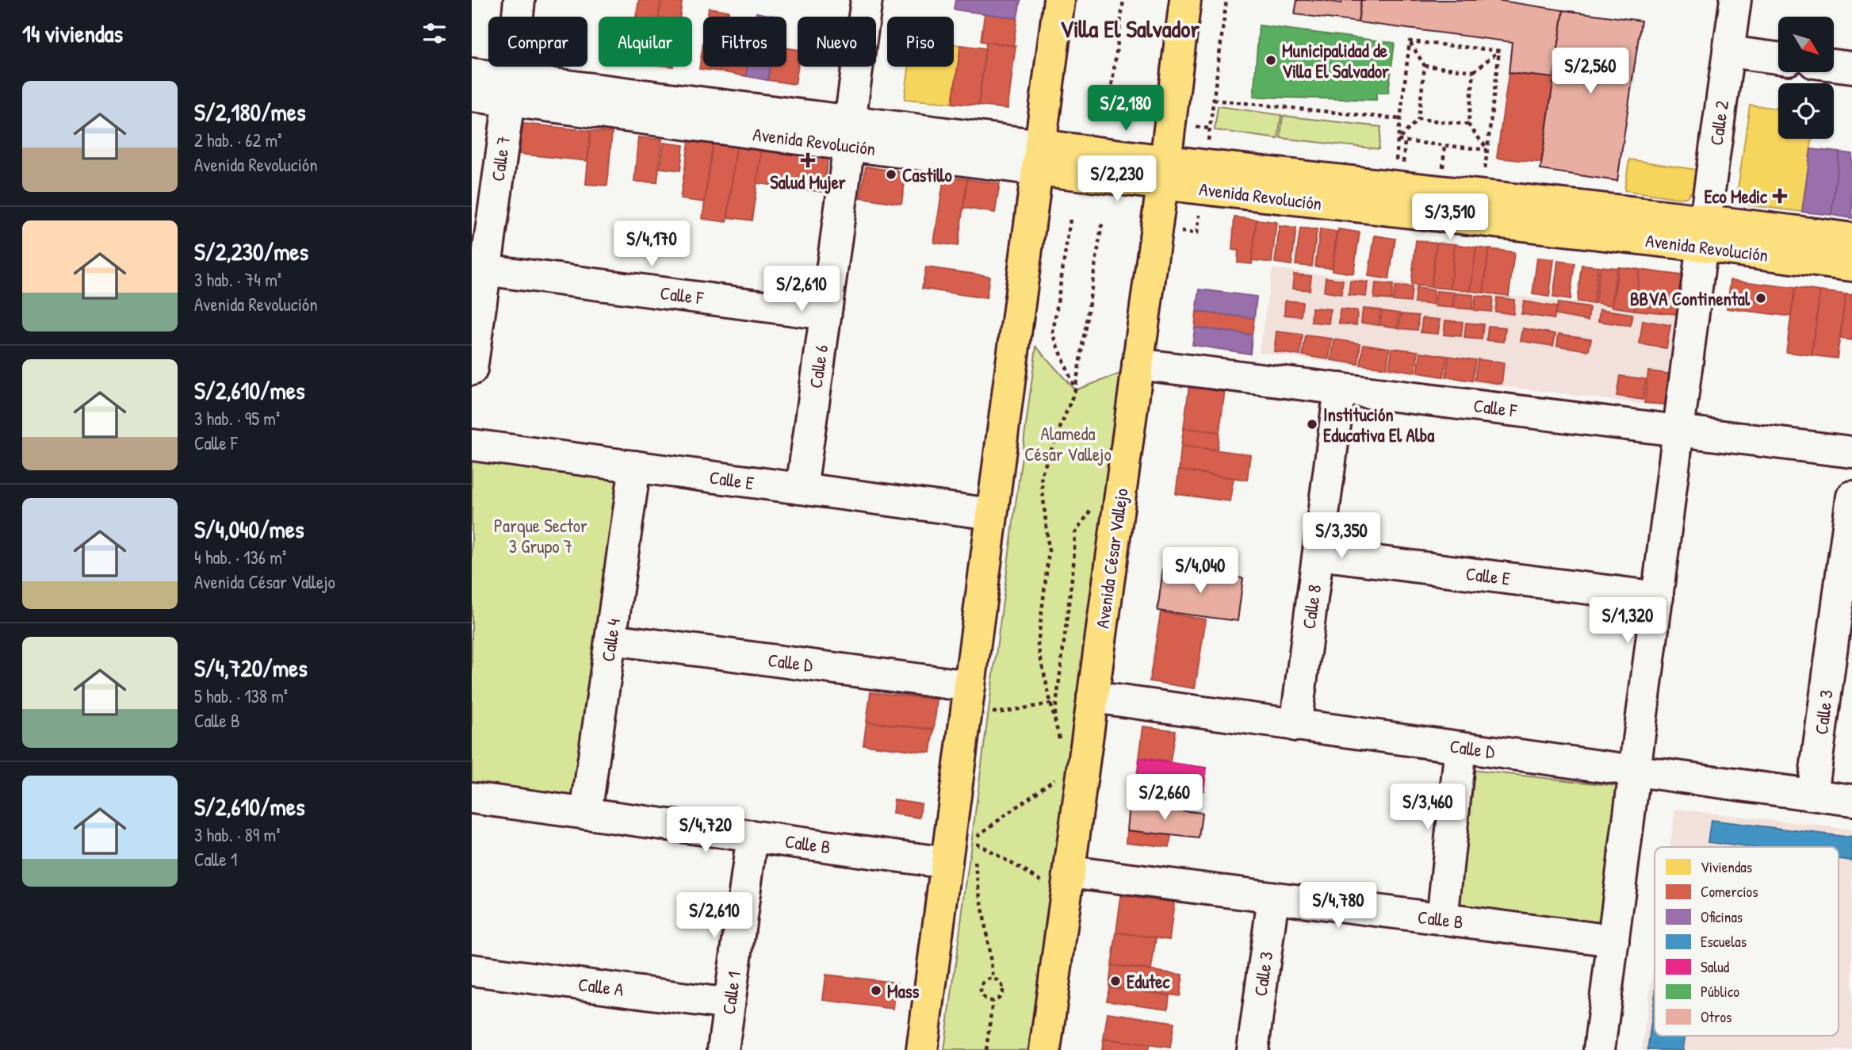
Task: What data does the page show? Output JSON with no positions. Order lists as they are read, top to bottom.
{
  "streets": {
    "main road": ["Avenida Revolución", "Avenida César Vallejo"],
    "street": [
      "Calle 2",
      "Calle 7",
      "Calle F",
      "Calle 6",
      "Calle E",
      "Calle 8",
      "Calle 4",
      "Calle D",
      "Calle 3",
      "Calle B",
      "Calle A",
      "Calle 1"
    ]
  },
  "crossings": [
    ["Calle 2", "Avenida Revolución"],
    ["Calle 2", "Calle F"],
    ["Calle 2", "Calle E"],
    ["Calle 2", "Calle D"],
    ["Calle 2", "Calle B"],
    ["Avenida Revolución", "Calle 7"],
    ["Avenida Revolución", "Calle 6"],
    ["Avenida Revolución", "Avenida César Vallejo"],
    ["Calle 7", "Calle F"],
    ["Calle F", "Calle 6"],
    ["Calle F", "Avenida César Vallejo"],
    ["Calle F", "Calle 8"],
    ["Calle 6", "Calle E"],
    ["Calle E", "Calle 8"],
    ["Calle E", "Calle 4"],
    ["Avenida César Vallejo", "Calle D"],
    ["Avenida César Vallejo", "Calle B"],
    ["Calle 8", "Calle D"],
    ["Calle 4", "Calle D"],
    ["Calle 4", "Calle B"],
    ["Calle D", "Calle 3"],
    ["Calle 3", "Calle B"],
    ["Calle B", "Calle 1"],
    ["Calle A", "Calle 1"]
  ],
  "districts": ["Villa El Salvador"],
  "parks": ["Alameda César Vallejo", "Parque Sector 3 Grupo 7"],
  "places": {
    "other": [
      "Municipalidad de Villa El Salvador",
      "Castillo",
      "BBVA Continental",
      "Institución Educativa El Alba",
      "Edutec",
      "Mass"
    ],
    "health": ["Salud Mujer", "Eco Medic"]
  },
  "legend": [
    "Viviendas",
    "Comercios",
    "Oficinas",
    "Escuelas",
    "Salud",
    "Público",
    "Otros"
  ],
  "north": "bottom right",
  "page": {
    "heading": "14 viviendas",
    "chip": [
      "Comprar",
      "Alquilar",
      "Filtros",
      "Nuevo",
      "Piso"
    ],
    "price": [
      "S/2,560",
      "S/2,180",
      "S/2,230",
      "S/3,510",
      "S/4,170",
      "S/2,610",
      "S/3,350",
      "S/4,040",
      "S/1,320",
      "S/2,660",
      "S/3,460",
      "S/4,720",
      "S/4,780",
      "S/2,610"
    ],
    "list": [
      {
        "name": "S/2,180/mes",
        "note": "2 hab. · 62 m² · Avenida Revolución"
      },
      {
        "name": "S/2,230/mes",
        "note": "3 hab. · 74 m² · Avenida Revolución"
      },
      {
        "name": "S/2,610/mes",
        "note": "3 hab. · 95 m² · Calle F"
      },
      {
        "name": "S/4,040/mes",
        "note": "4 hab. · 136 m² · Avenida César Vallejo"
      },
      {
        "name": "S/4,720/mes",
        "note": "5 hab. · 138 m² · Calle B"
      },
      {
        "name": "S/2,610/mes",
        "note": "3 hab. · 89 m² · Calle 1"
      }
    ]
  }
}
